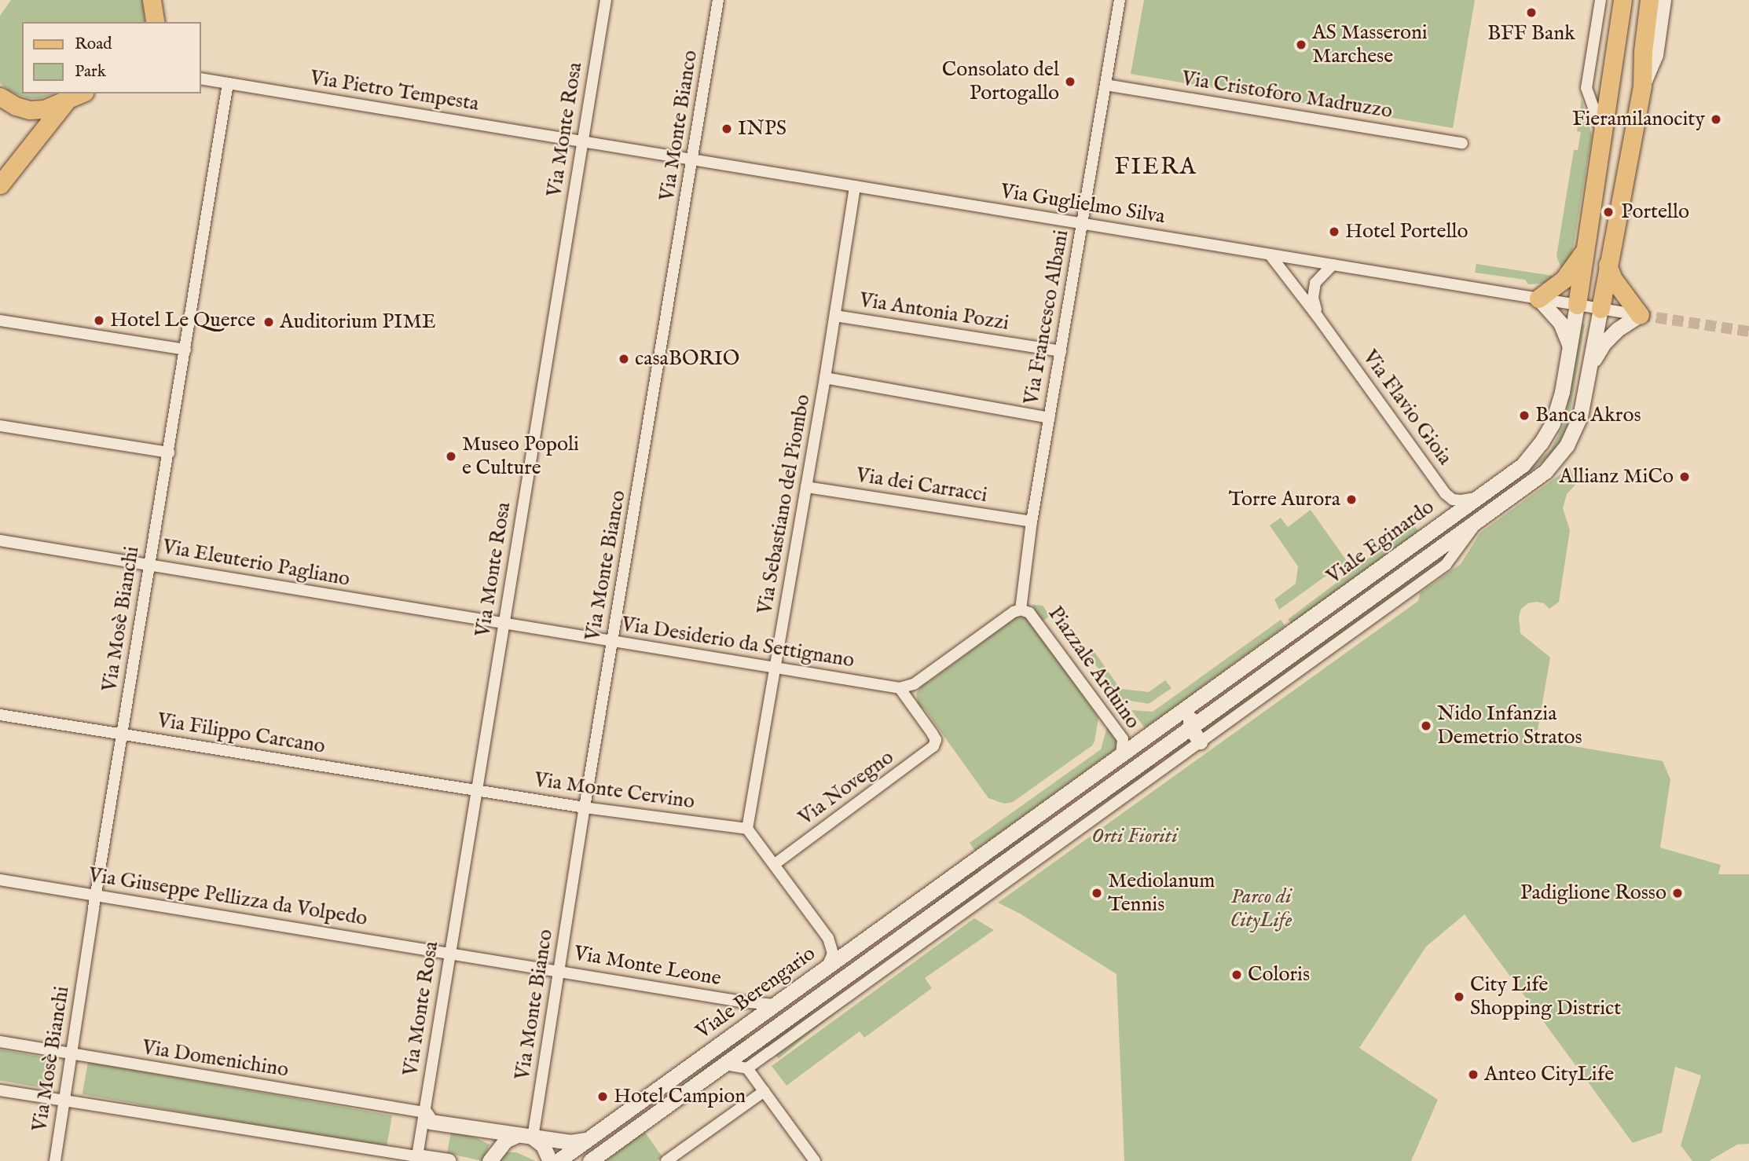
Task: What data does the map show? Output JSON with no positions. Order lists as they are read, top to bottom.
{
  "streets": {
    "main road": ["Viale Eginardo", "Piazzale Arduino", "Viale Berengario"],
    "street": [
      "Via Pietro Tempesta",
      "Via Cristoforo Madruzzo",
      "Via Monte Bianco",
      "Via Monte Rosa",
      "Via Guglielmo Silva",
      "Via Antonia Pozzi",
      "Via Francesco Albani",
      "Via Flavio Gioia",
      "Via dei Carracci",
      "Via Sebastiano del Piombo",
      "Via Eleuterio Pagliano",
      "Via Mosè Bianchi",
      "Via Desiderio da Settignano",
      "Via Filippo Carcano",
      "Via Novegno",
      "Via Monte Cervino",
      "Via Giuseppe Pellizza da Volpedo",
      "Via Monte Leone",
      "Via Domenichino"
    ]
  },
  "crossings": [
    ["Via Pietro Tempesta", "Via Monte Rosa"],
    ["Via Pietro Tempesta", "Via Guglielmo Silva"],
    ["Via Pietro Tempesta", "Via Mosè Bianchi"],
    ["Via Cristoforo Madruzzo", "Via Francesco Albani"],
    ["Via Monte Bianco", "Via Guglielmo Silva"],
    ["Via Monte Bianco", "Via Desiderio da Settignano"],
    ["Via Monte Bianco", "Via Monte Cervino"],
    ["Via Monte Bianco", "Via Monte Leone"],
    ["Via Monte Rosa", "Via Guglielmo Silva"],
    ["Via Monte Rosa", "Via Eleuterio Pagliano"],
    ["Via Monte Rosa", "Via Desiderio da Settignano"],
    ["Via Monte Rosa", "Via Filippo Carcano"],
    ["Via Monte Rosa", "Via Monte Cervino"],
    ["Via Monte Rosa", "Via Giuseppe Pellizza da Volpedo"],
    ["Via Monte Rosa", "Via Monte Leone"],
    ["Via Monte Rosa", "Via Domenichino"],
    ["Via Guglielmo Silva", "Via Francesco Albani"],
    ["Via Guglielmo Silva", "Via Flavio Gioia"],
    ["Via Guglielmo Silva", "Via Sebastiano del Piombo"],
    ["Via Guglielmo Silva", "Viale Eginardo"],
    ["Via Antonia Pozzi", "Via Francesco Albani"],
    ["Via Antonia Pozzi", "Via Sebastiano del Piombo"],
    ["Via Francesco Albani", "Via dei Carracci"],
    ["Via Francesco Albani", "Piazzale Arduino"],
    ["Via Flavio Gioia", "Viale Eginardo"],
    ["Via dei Carracci", "Via Sebastiano del Piombo"],
    ["Via Sebastiano del Piombo", "Via Desiderio da Settignano"],
    ["Via Sebastiano del Piombo", "Via Monte Cervino"],
    ["Viale Eginardo", "Piazzale Arduino"],
    ["Viale Eginardo", "Viale Berengario"],
    ["Via Eleuterio Pagliano", "Via Mosè Bianchi"],
    ["Via Eleuterio Pagliano", "Via Desiderio da Settignano"],
    ["Via Mosè Bianchi", "Via Filippo Carcano"],
    ["Via Mosè Bianchi", "Via Giuseppe Pellizza da Volpedo"],
    ["Via Mosè Bianchi", "Via Domenichino"],
    ["Via Desiderio da Settignano", "Piazzale Arduino"],
    ["Via Desiderio da Settignano", "Via Novegno"],
    ["Piazzale Arduino", "Via Novegno"],
    ["Piazzale Arduino", "Viale Berengario"],
    ["Via Filippo Carcano", "Via Monte Cervino"],
    ["Via Giuseppe Pellizza da Volpedo", "Via Monte Leone"],
    ["Via Monte Leone", "Viale Berengario"]
  ],
  "districts": ["FIERA"],
  "parks": ["Orti Fioriti", "Parco di CityLife"],
  "places": [
    "BFF Bank",
    "AS Masseroni Marchese",
    "Consolato del Portogallo",
    "Fieramilanocity",
    "INPS",
    "Portello",
    "Hotel Portello",
    "Hotel Le Querce",
    "Auditorium PIME",
    "casaBORIO",
    "Banca Akros",
    "Museo Popoli e Culture",
    "Allianz MiCo",
    "Torre Aurora",
    "Nido Infanzia Demetrio Stratos",
    "Mediolanum Tennis",
    "Padiglione Rosso",
    "Coloris",
    "City Life Shopping District",
    "Anteo CityLife",
    "Hotel Campion"
  ],
  "legend": ["Road", "Park"]
}
